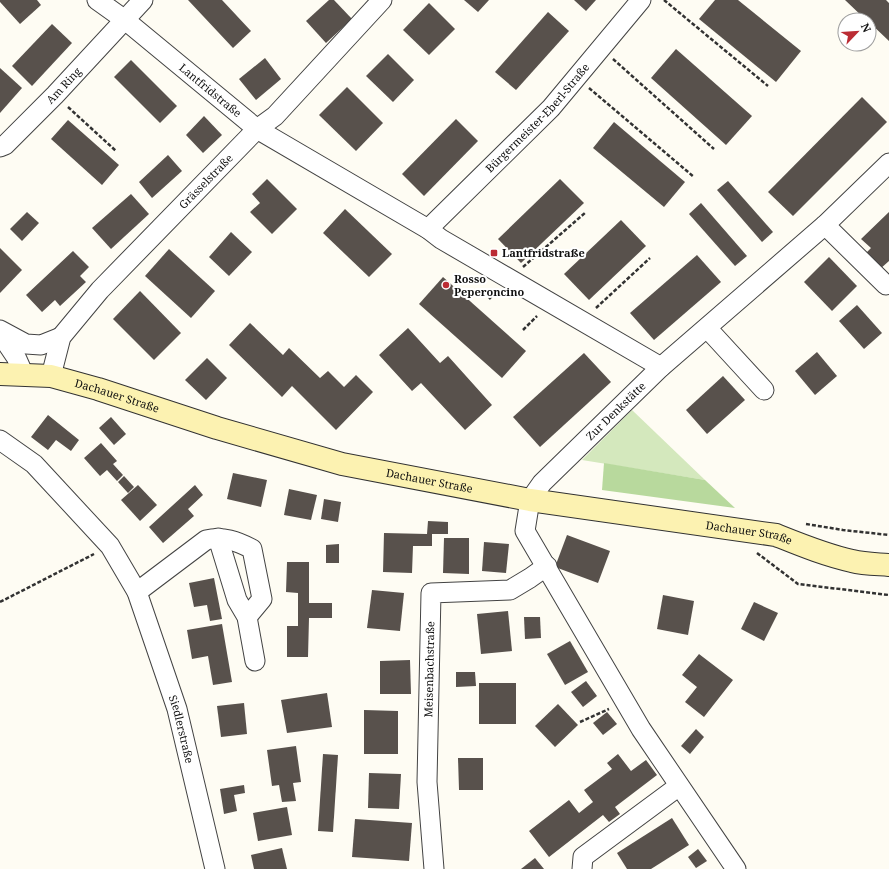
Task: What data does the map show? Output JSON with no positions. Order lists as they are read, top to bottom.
{
  "streets": {
    "street": [
      "Am Ring",
      "Lantfridstraße",
      "Bürgermeister-Eberl-Straße",
      "Grässelstraße",
      "Dachauer Straße",
      "Zur Denkstätte",
      "Meisenbachstraße",
      "Siedlerstraße"
    ]
  },
  "crossings": [
    ["Am Ring", "Lantfridstraße"],
    ["Lantfridstraße", "Bürgermeister-Eberl-Straße"],
    ["Lantfridstraße", "Grässelstraße"],
    ["Lantfridstraße", "Zur Denkstätte"],
    ["Grässelstraße", "Dachauer Straße"],
    ["Dachauer Straße", "Zur Denkstätte"]
  ],
  "places": {
    "transit": ["Lantfridstraße"],
    "other": ["Rosso Peperoncino"]
  },
  "north": "top right"
}
